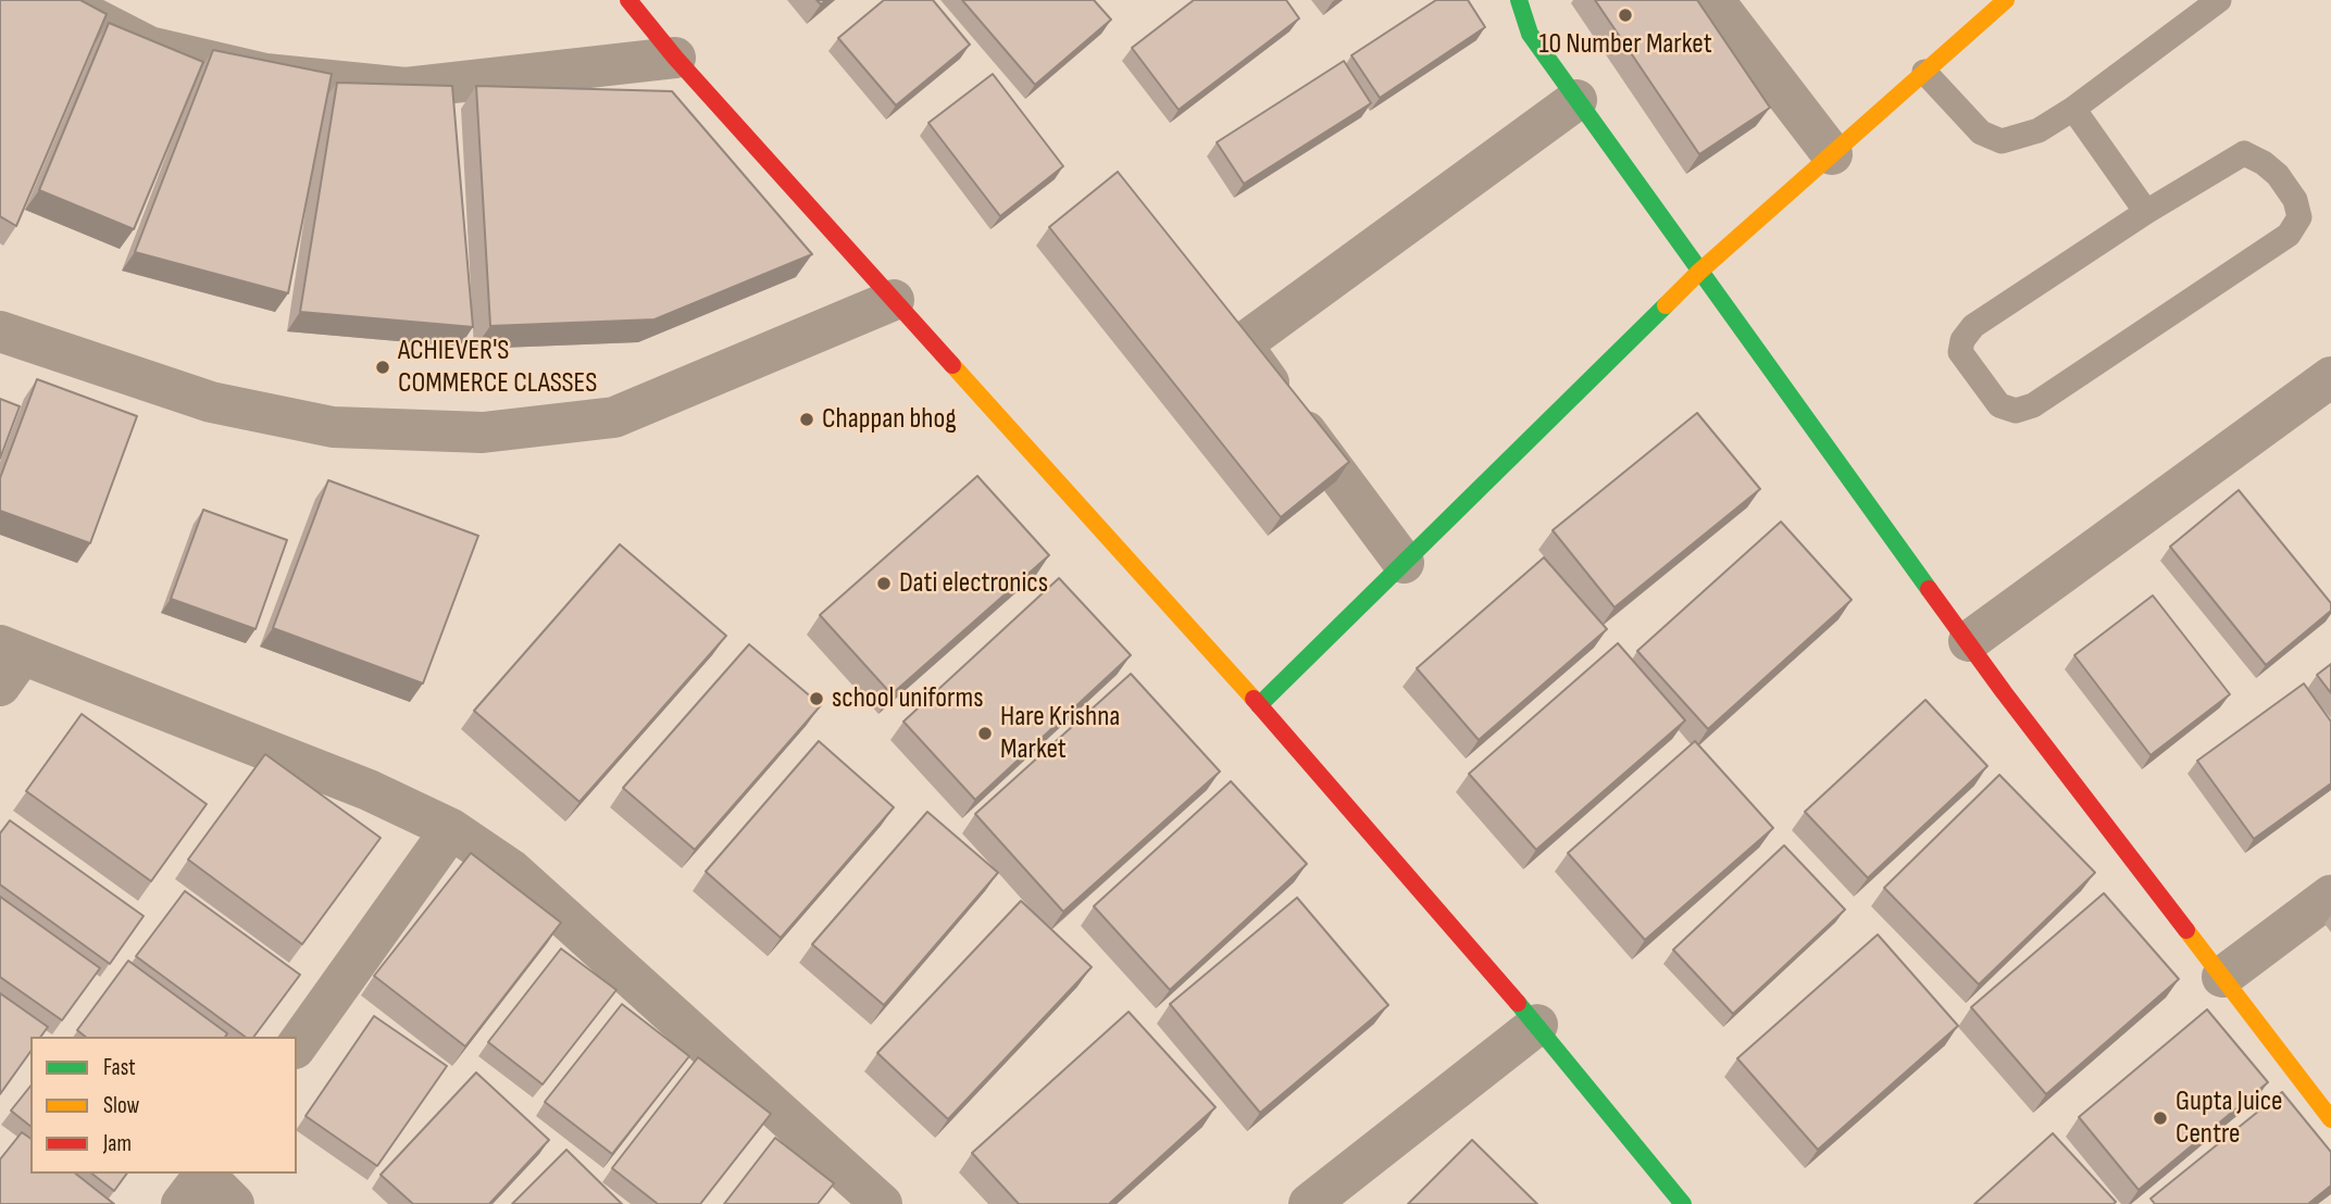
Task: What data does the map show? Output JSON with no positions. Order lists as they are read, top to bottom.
{
  "places": [
    "10 Number Market",
    "ACHIEVER'S COMMERCE CLASSES",
    "Chappan bhog",
    "Dati electronics",
    "school uniforms",
    "Hare Krishna Market",
    "Gupta Juice Centre"
  ],
  "legend": ["Fast", "Slow", "Jam"]
}
